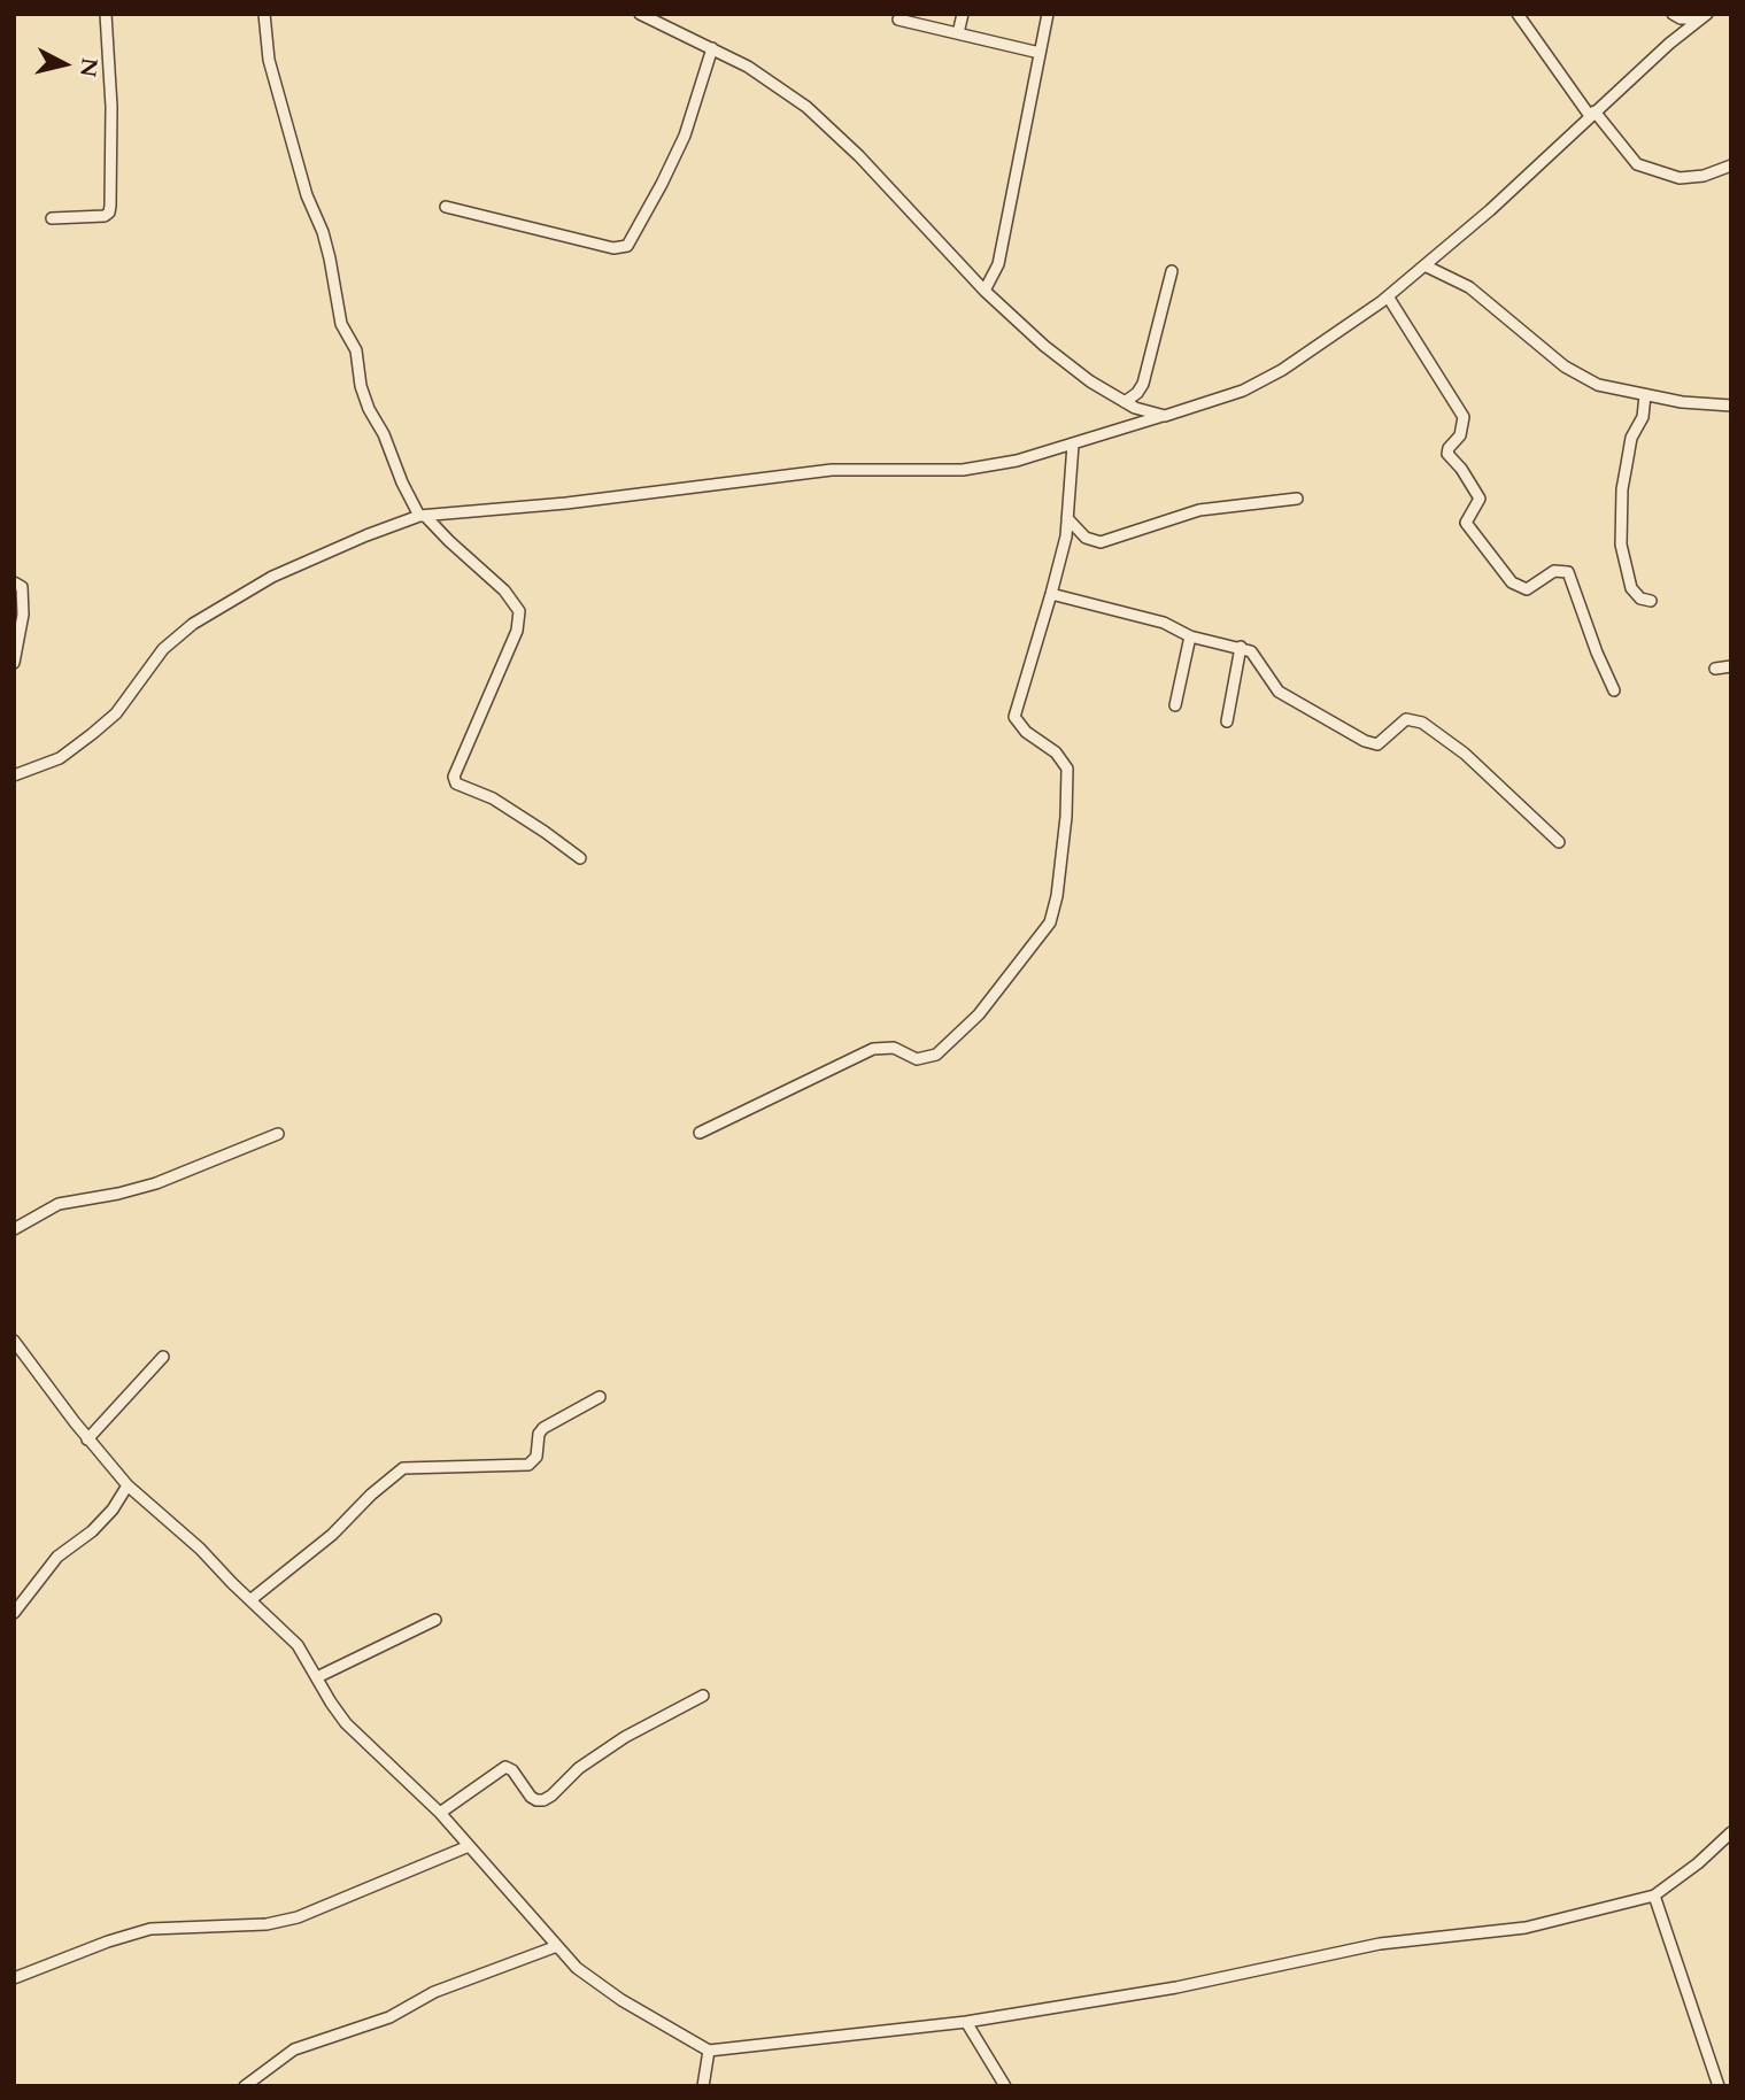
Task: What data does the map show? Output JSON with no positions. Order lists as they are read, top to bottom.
{
  "north": "right"
}
